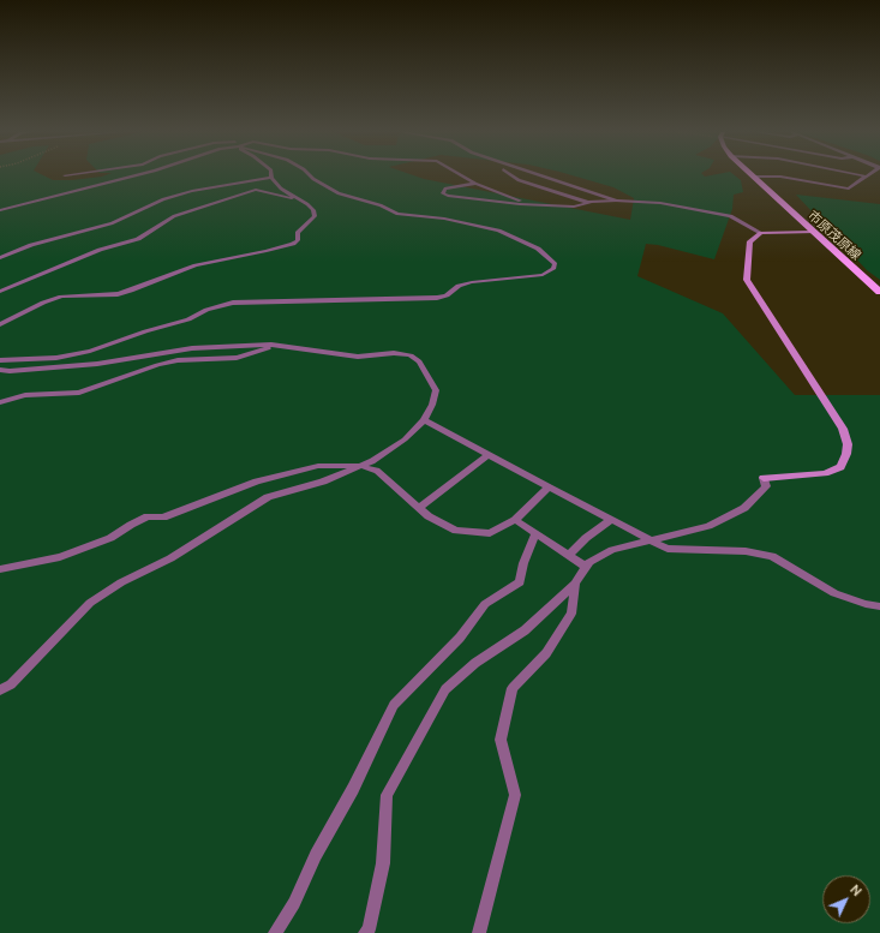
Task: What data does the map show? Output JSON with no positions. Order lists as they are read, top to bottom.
{
  "streets": {
    "main road": ["市原茂原線"]
  },
  "north": "top right"
}
